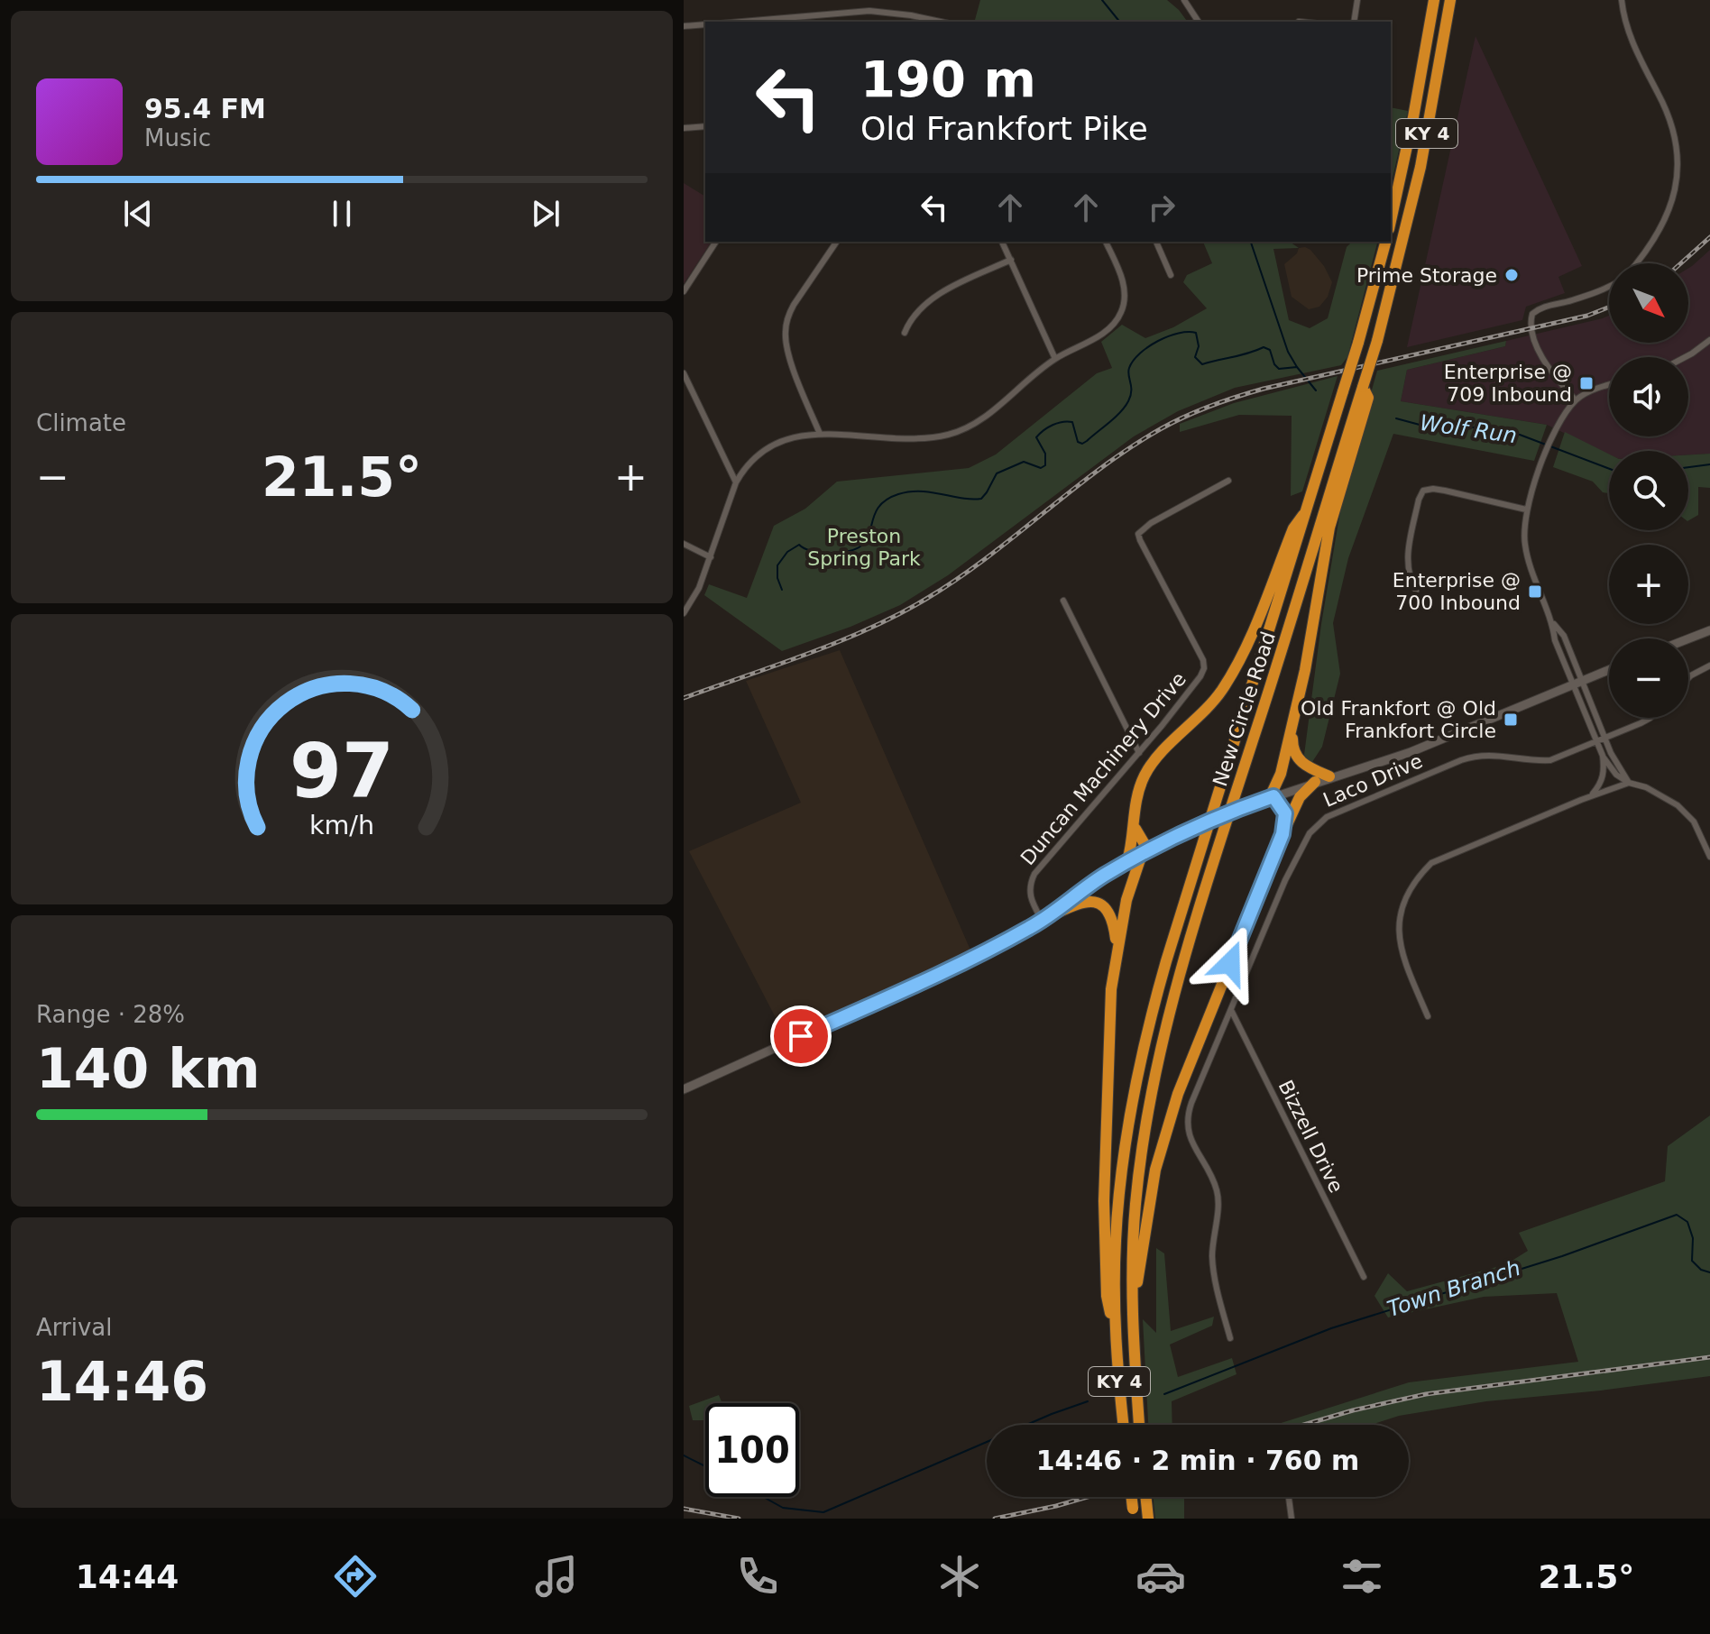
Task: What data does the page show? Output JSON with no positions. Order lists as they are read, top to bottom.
{
  "streets": {
    "highway": ["KY 4", "New Circle Road"],
    "street": ["Duncan Machinery Drive", "Laco Drive", "Bizzell Drive"]
  },
  "crossings": [
    ["Laco Drive", "Bizzell Drive"]
  ],
  "water": ["Wolf Run", "Town Branch"],
  "parks": ["Preston Spring Park"],
  "places": {
    "other": ["Prime Storage"],
    "transit": ["Enterprise @ 709 Inbound", "Enterprise @ 700 Inbound", "Old Frankfort @ Old Frankfort Circle"]
  },
  "north": "bottom right",
  "page": {
    "turn": ["190 m", "Old Frankfort Pike"],
    "song": ["95.4 FM", "Music"],
    "map_buttons": ["+", "−"],
    "tile": [
      "Climate",
      ["Range · 28%", "140 km"],
      ["Arrival", "14:46"]
    ],
    "heat": ["−", "21.5°", "+"],
    "limit": "100",
    "trip": "14:46 · 2 min · 760 m",
    "tabs": ["14:44", "21.5°"],
    "gauge": ["97", "km/h"]
  }
}
